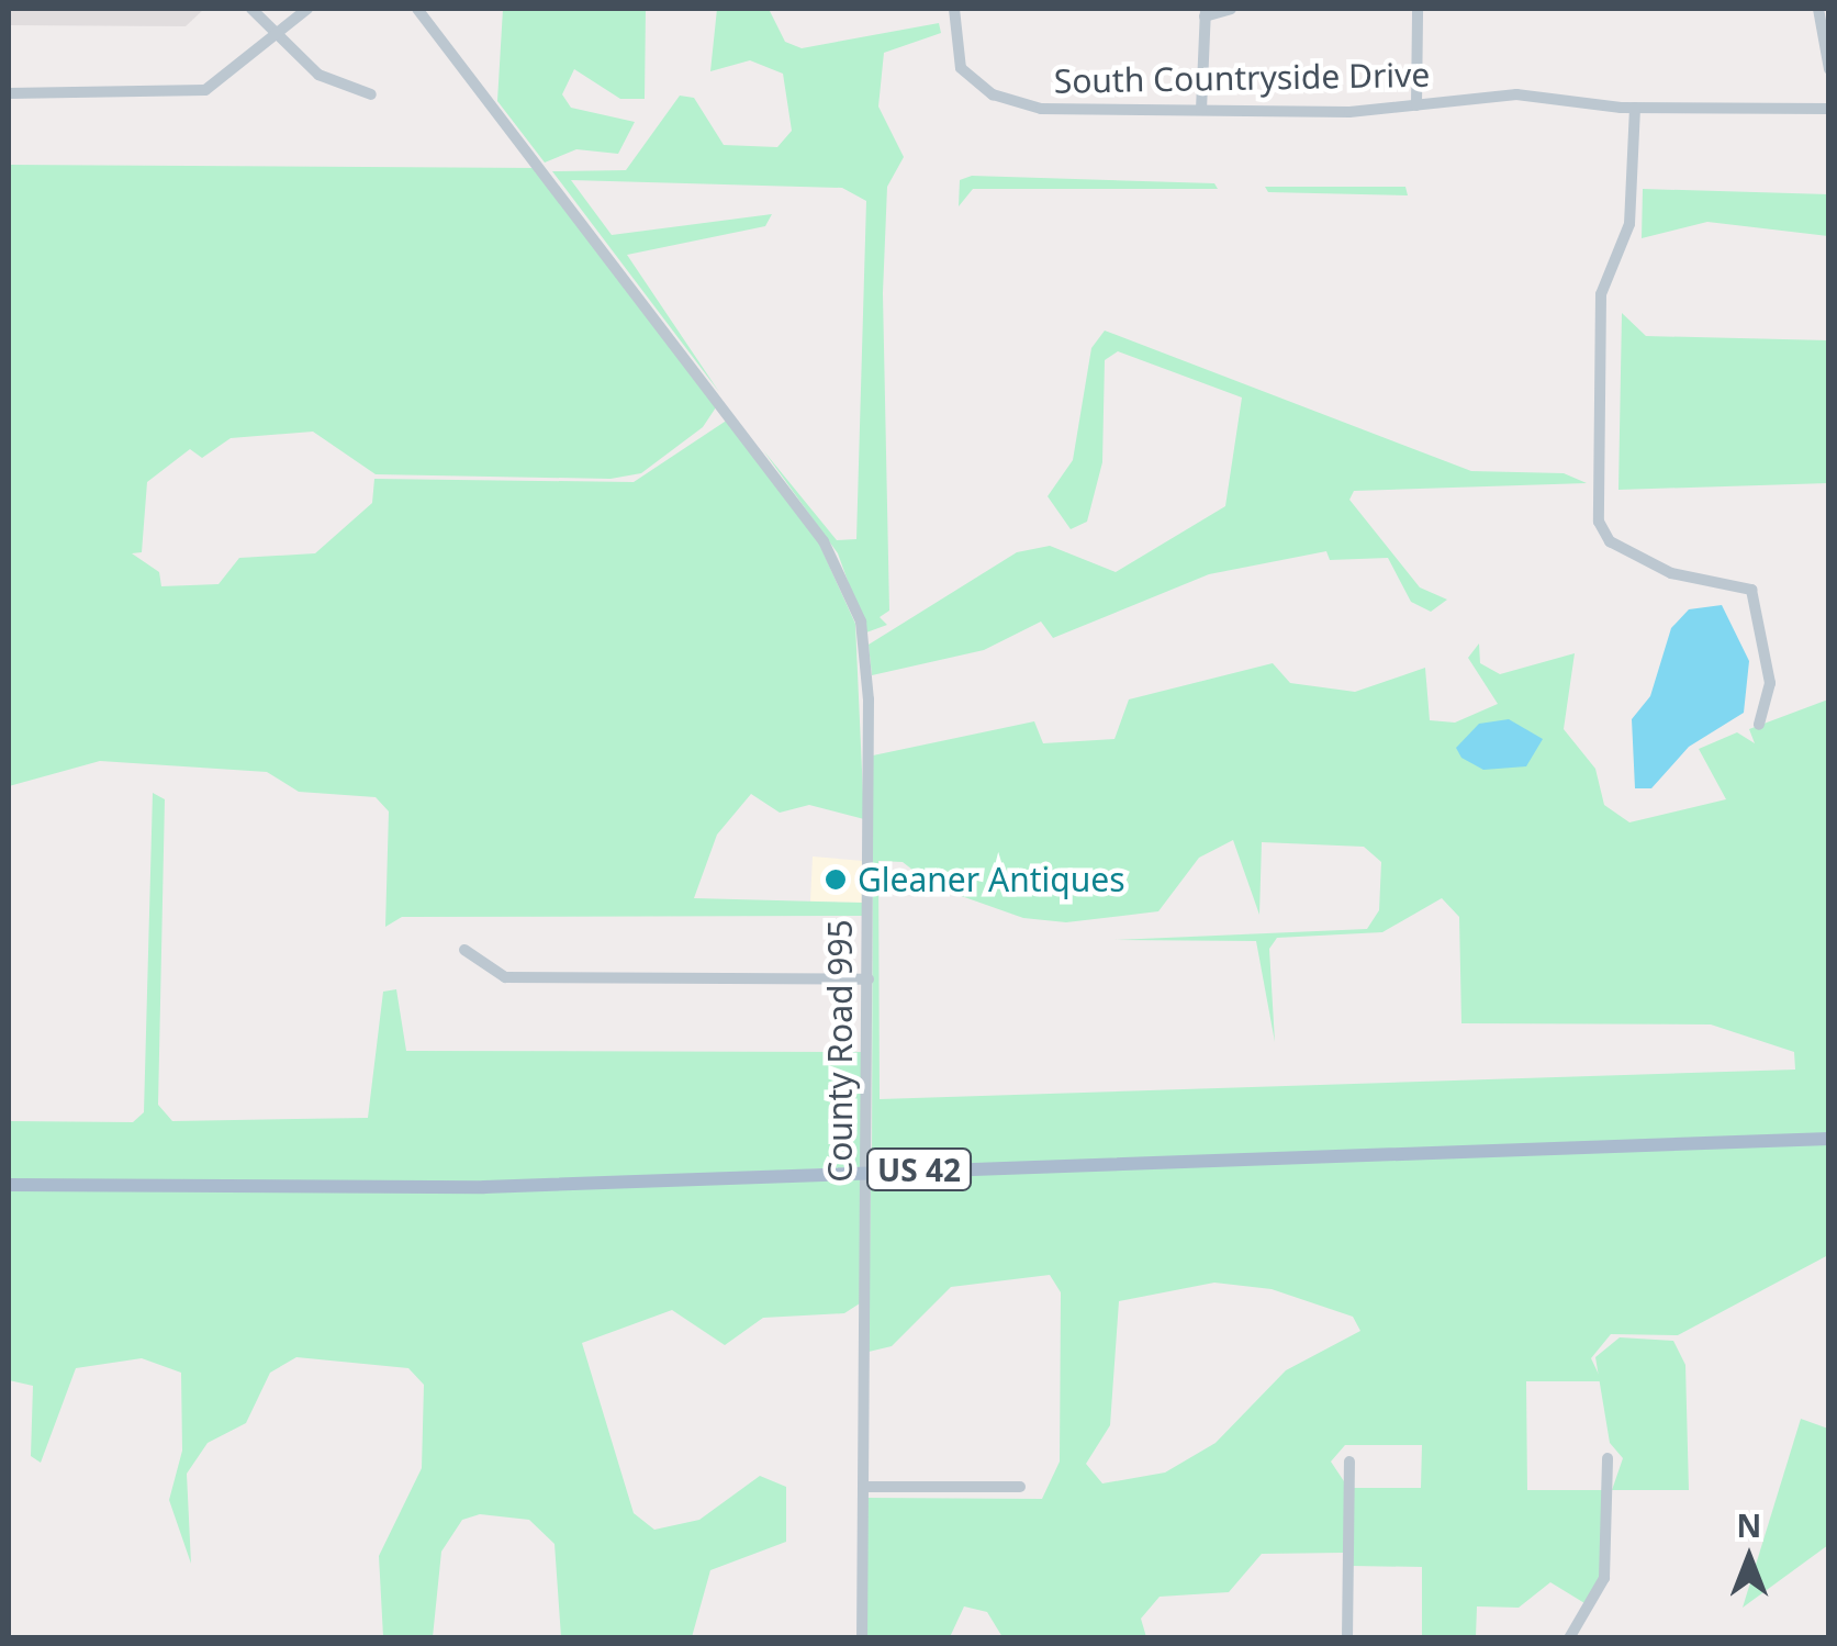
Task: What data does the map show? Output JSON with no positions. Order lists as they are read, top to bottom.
{
  "streets": {
    "main road": ["US 42"],
    "street": ["South Countryside Drive", "County Road 995"]
  },
  "crossings": [
    ["County Road 995", "US 42"]
  ],
  "places": ["Gleaner Antiques"],
  "north": "top"
}
